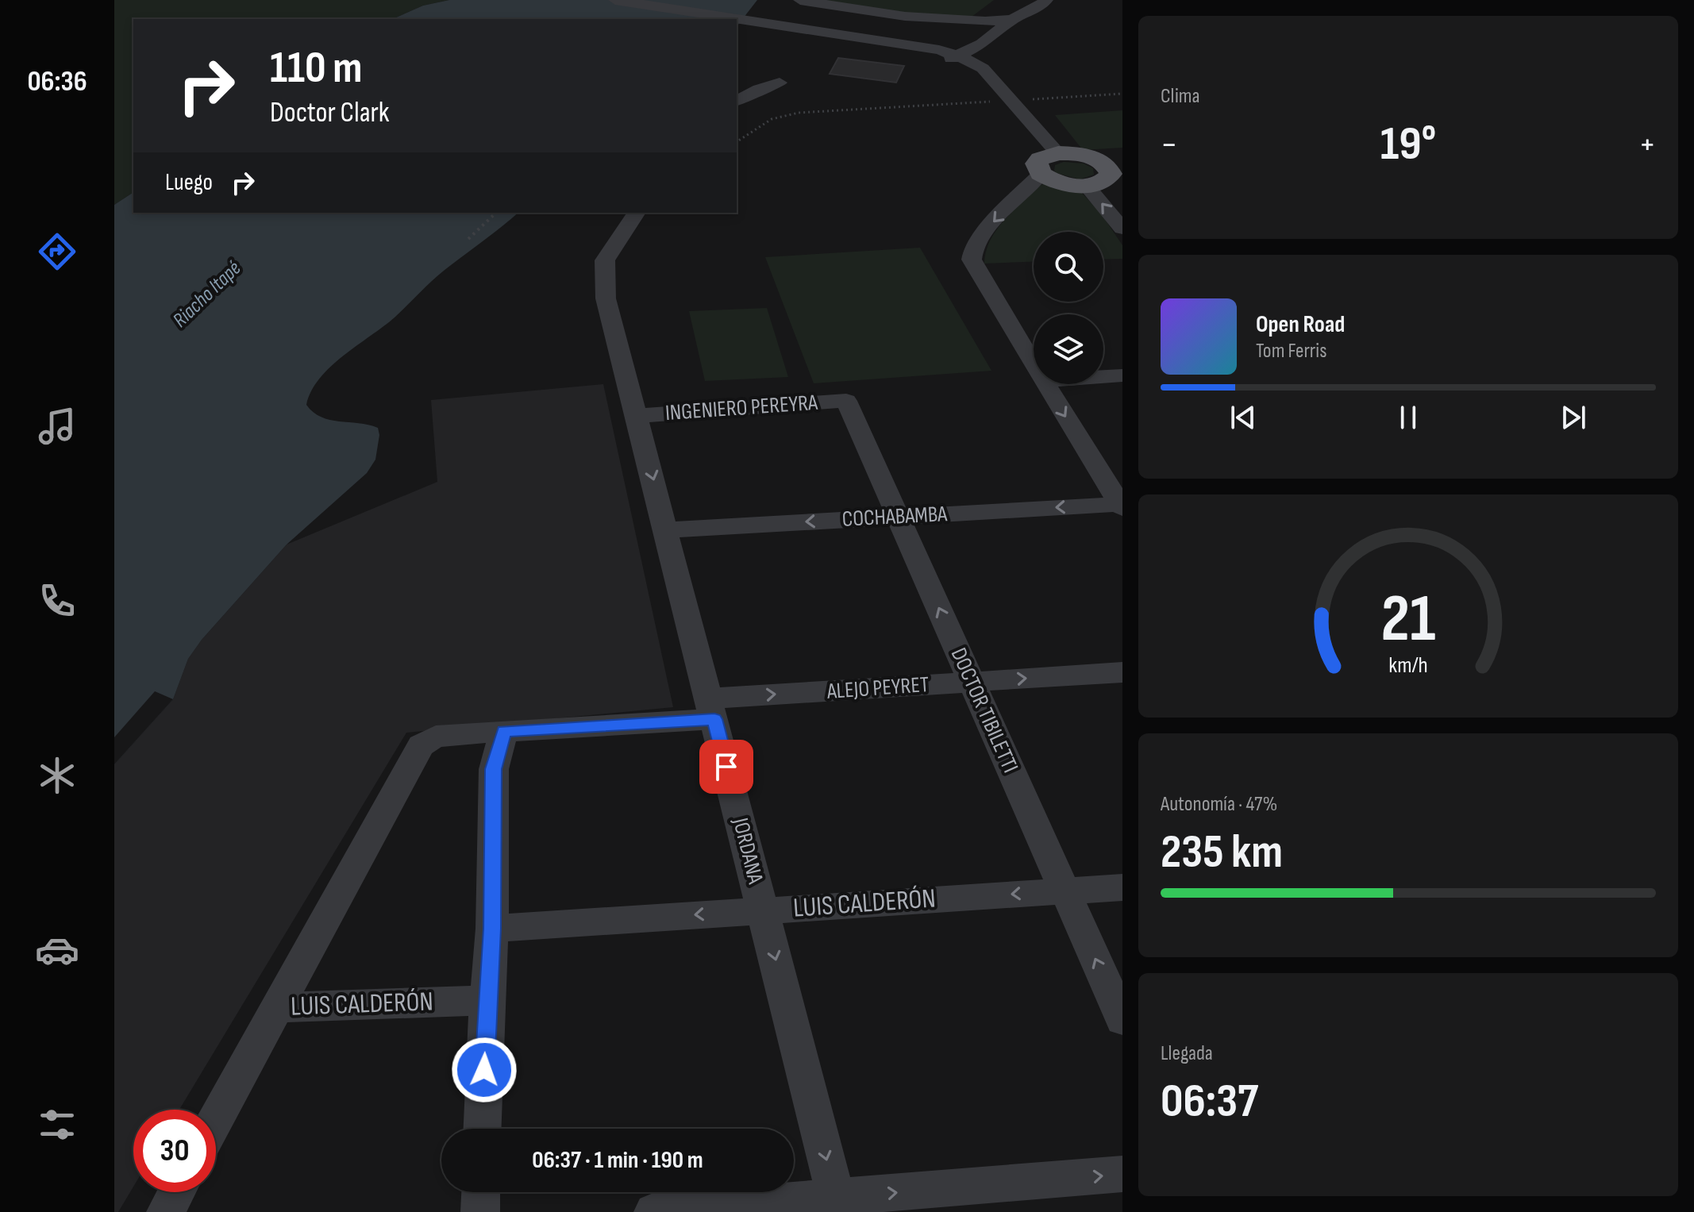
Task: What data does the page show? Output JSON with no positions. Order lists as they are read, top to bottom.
{
  "streets": {
    "street": [
      "INGENIERO PEREYRA",
      "COCHABAMBA",
      "ALEJO PEYRET",
      "DOCTOR TIBILETTI",
      "JORDANA",
      "LUIS CALDERÓN"
    ]
  },
  "crossings": [
    ["INGENIERO PEREYRA", "DOCTOR TIBILETTI"],
    ["INGENIERO PEREYRA", "JORDANA"],
    ["COCHABAMBA", "DOCTOR TIBILETTI"],
    ["COCHABAMBA", "JORDANA"],
    ["ALEJO PEYRET", "DOCTOR TIBILETTI"],
    ["ALEJO PEYRET", "JORDANA"],
    ["ALEJO PEYRET", "LUIS CALDERÓN"],
    ["DOCTOR TIBILETTI", "LUIS CALDERÓN"],
    ["JORDANA", "LUIS CALDERÓN"]
  ],
  "one_way": [
    "COCHABAMBA",
    "ALEJO PEYRET",
    "DOCTOR TIBILETTI",
    "JORDANA",
    "LUIS CALDERÓN"
  ],
  "water": ["Riacho Itapé"],
  "page": {
    "tabs": "06:36",
    "tile": [
      "Clima",
      ["Autonomía · 47%", "235 km"],
      ["Llegada", "06:37"]
    ],
    "turn": ["110 m", "Doctor Clark"],
    "heat": ["−", "19°", "+"],
    "then": "Luego",
    "song": ["Open Road", "Tom Ferris"],
    "limit": "30",
    "trip": "06:37 · 1 min · 190 m",
    "gauge": ["21", "km/h"]
  }
}
